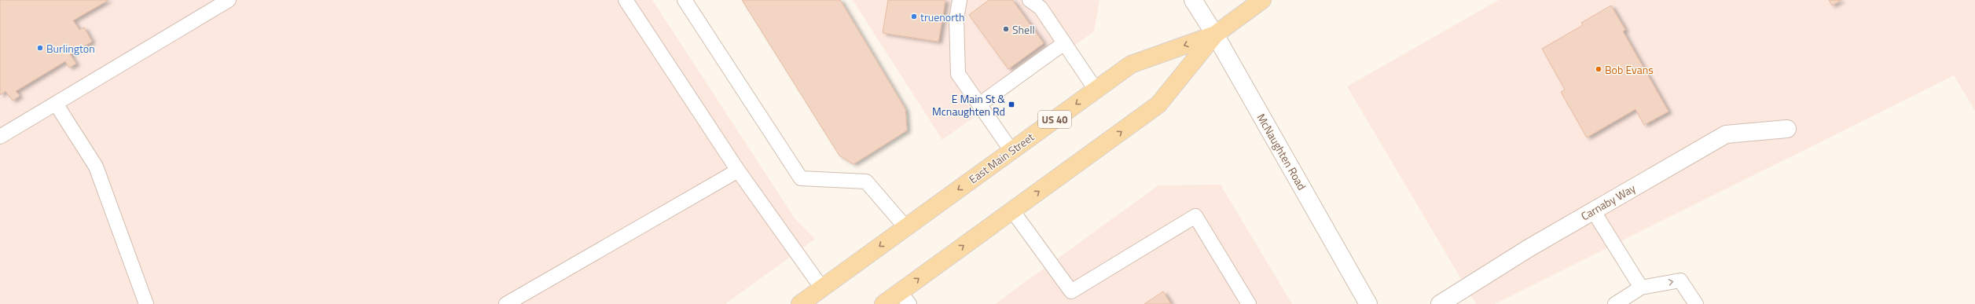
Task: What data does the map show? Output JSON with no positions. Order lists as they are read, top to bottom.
{
  "streets": {
    "main road": ["US 40", "East Main Street"],
    "street": ["McNaughten Road", "Carnaby Way"]
  },
  "crossings": [
    ["McNaughten Road", "East Main Street"]
  ],
  "places": {
    "other": [
      "truenorth",
      "Shell",
      "Burlington",
      "Bob Evans"
    ],
    "transit": ["E Main St & Mcnaughten Rd"]
  }
}
